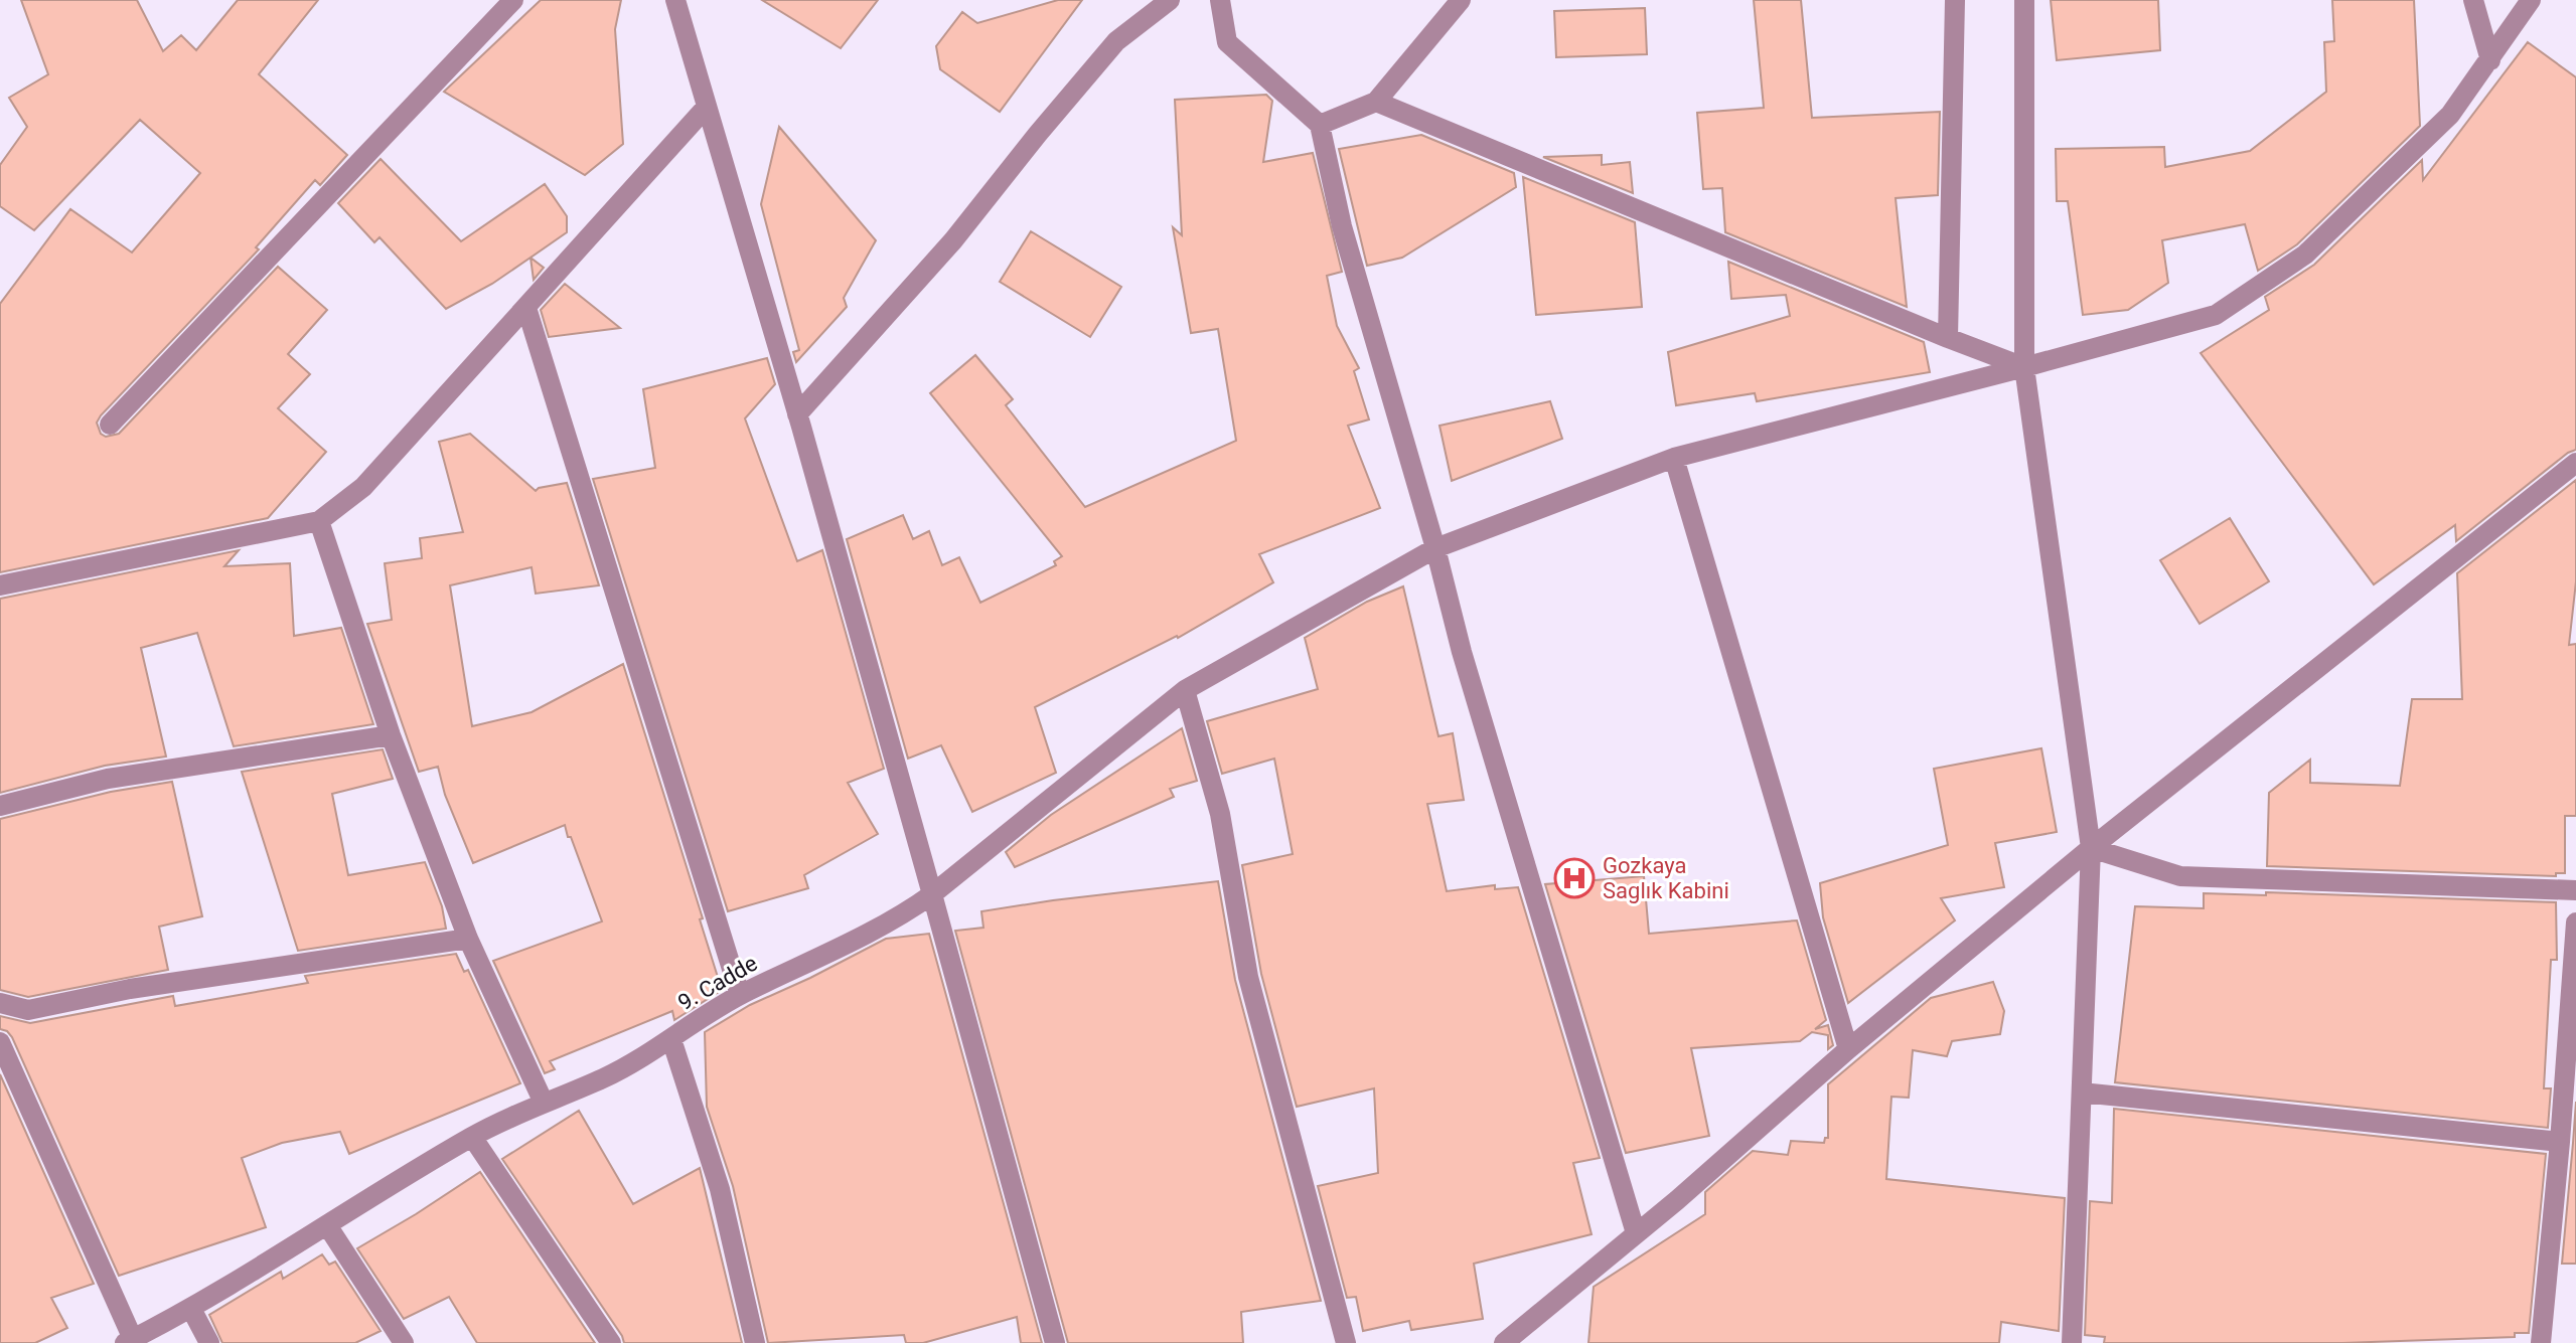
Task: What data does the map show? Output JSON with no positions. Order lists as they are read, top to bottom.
{
  "streets": {
    "street": ["9. Cadde"]
  },
  "places": {
    "hospital": ["Gozkaya Saglık Kabini"]
  }
}
